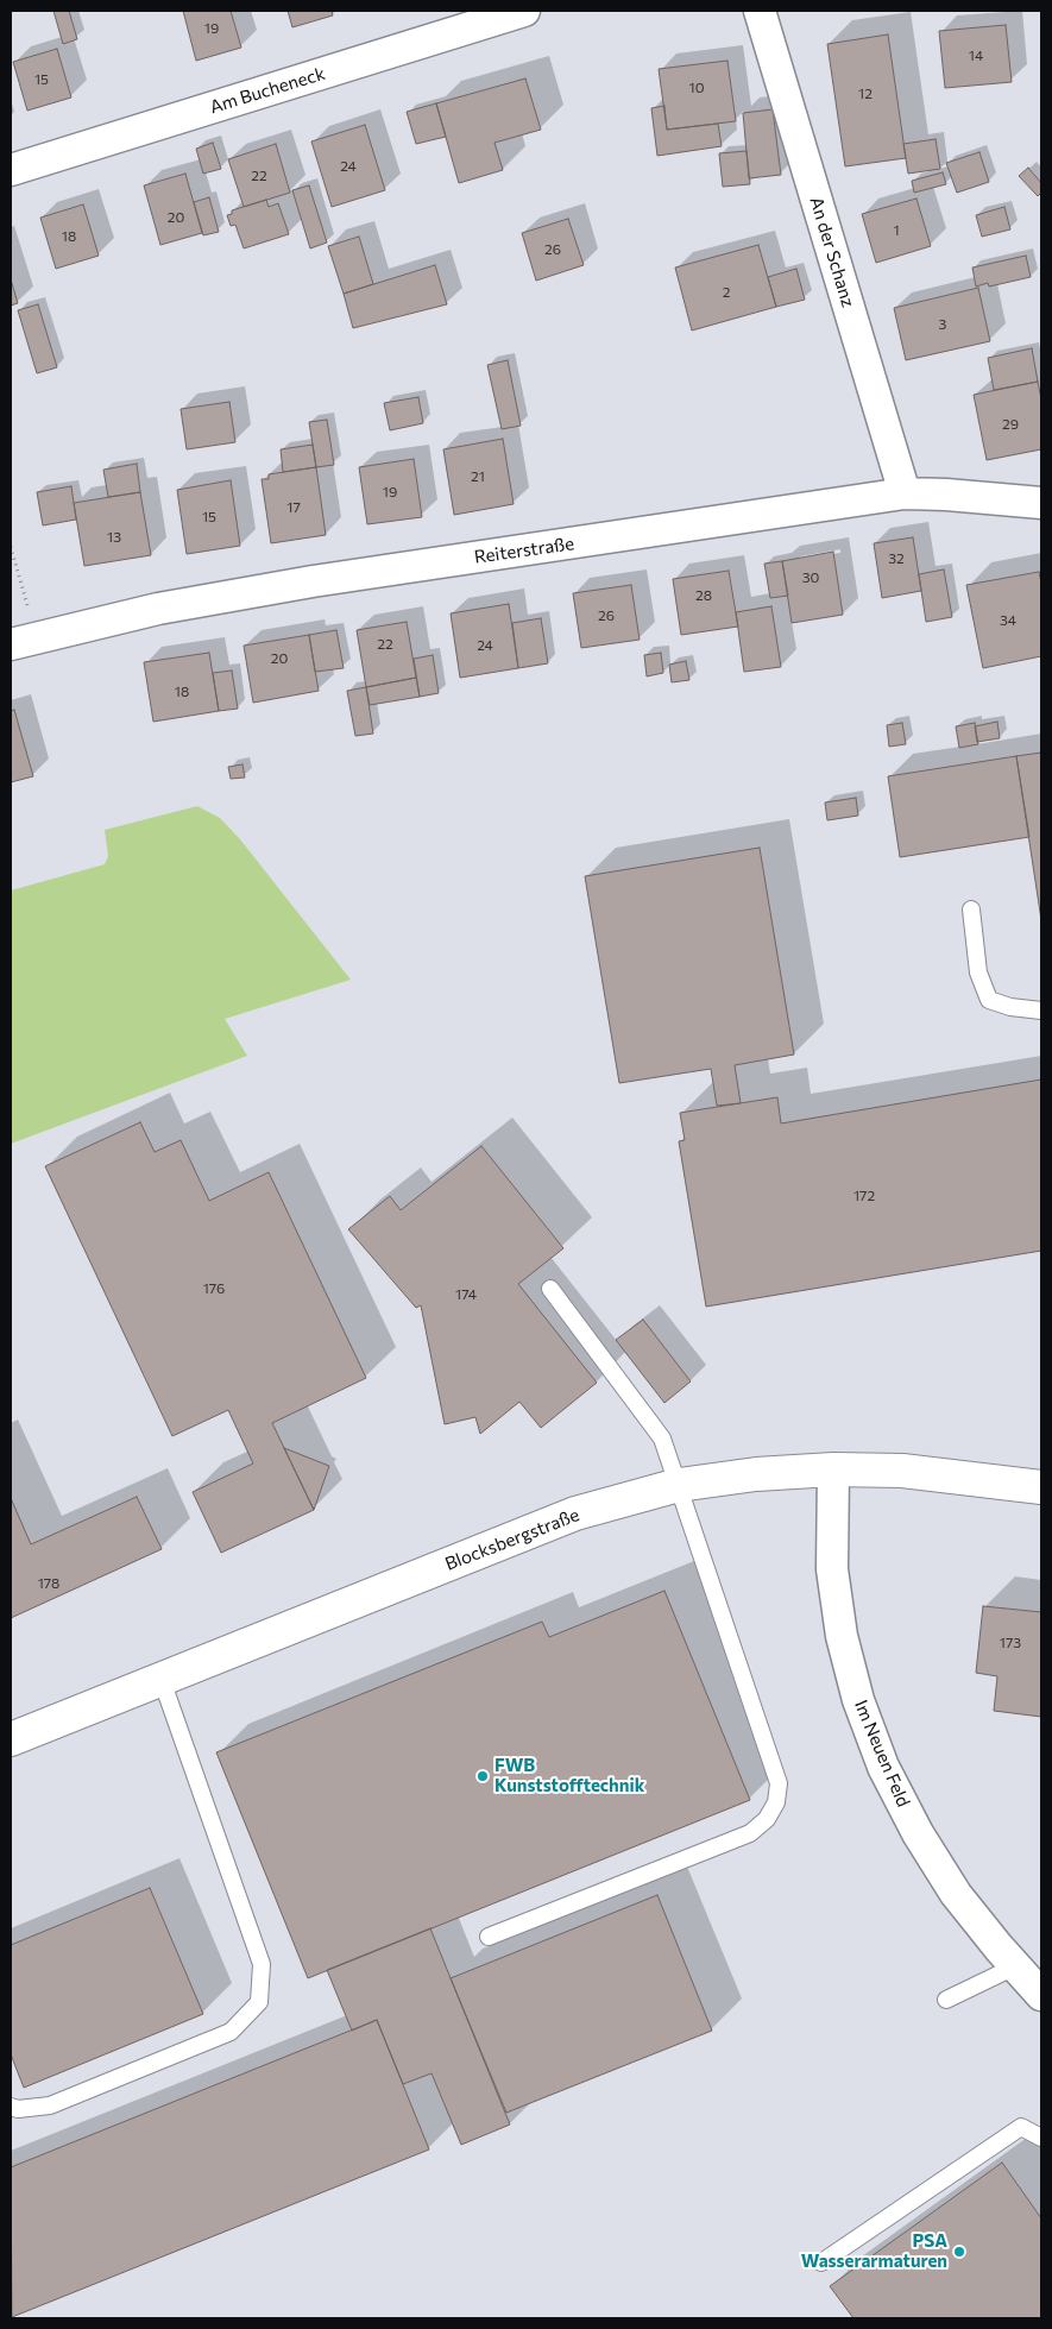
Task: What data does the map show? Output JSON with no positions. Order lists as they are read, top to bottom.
{
  "streets": {
    "main road": ["Blocksbergstraße"],
    "street": [
      "Am Bucheneck",
      "An der Schanz",
      "Reiterstraße",
      "Im Neuen Feld"
    ]
  },
  "crossings": [
    ["An der Schanz", "Reiterstraße"],
    ["Blocksbergstraße", "Im Neuen Feld"]
  ],
  "places": ["FWB Kunststofftechnik", "PSA Wasserarmaturen"],
  "house_numbers": [
    "19",
    "14",
    "15",
    "10",
    "12",
    "24",
    "22",
    "20",
    "1",
    "18",
    "26",
    "2",
    "3",
    "29",
    "21",
    "19",
    "17",
    "15",
    "13",
    "32",
    "30",
    "28",
    "26",
    "34",
    "22",
    "24",
    "20",
    "18",
    "172",
    "176",
    "174",
    "178",
    "173"
  ]
}
